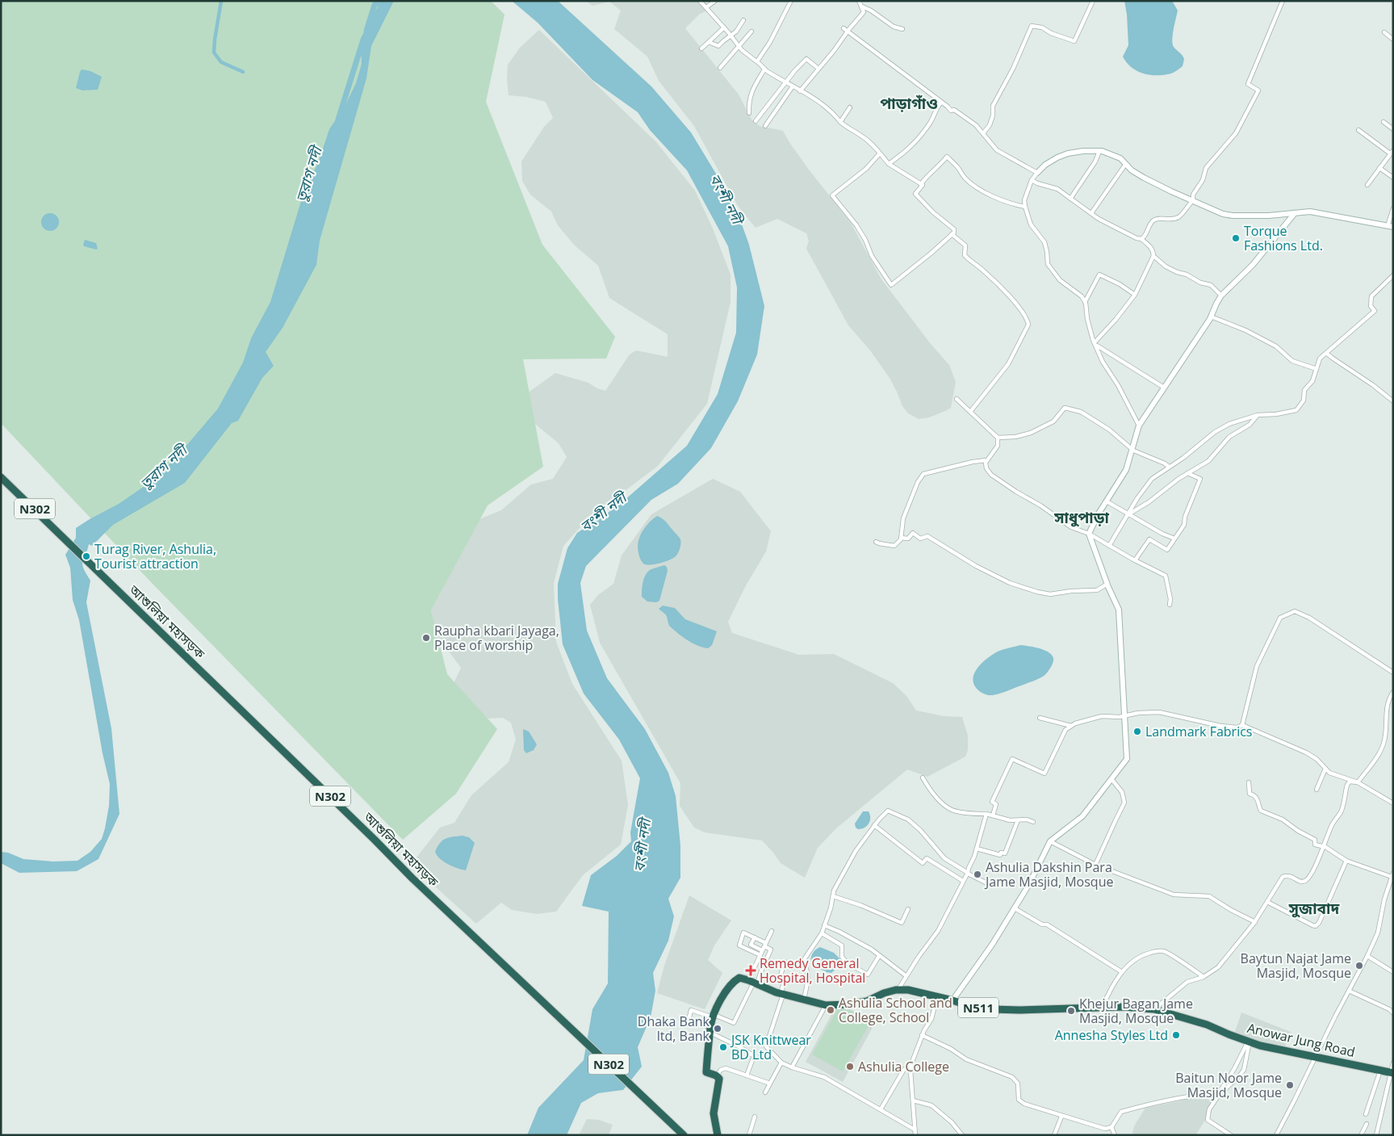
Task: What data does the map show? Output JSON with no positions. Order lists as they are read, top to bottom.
{
  "streets": {
    "highway": [
      "N302",
      "আশুলিয়া মহাসড়ক",
      "N511",
      "Anowar Jung Road"
    ]
  },
  "districts": ["পাড়াগাঁও", "সাধুপাড়া", "সুজাবাদ"],
  "water": ["তুরাগ নদী", "বংশী নদী"],
  "places": {
    "other": [
      "Torque Fashions Ltd.",
      "Turag River, Ashulia, Tourist attraction",
      "Raupha kbari Jayaga, Place of worship",
      "Landmark Fabrics",
      "Ashulia Dakshin Para Jame Masjid, Mosque",
      "Baytun Najat Jame Masjid, Mosque",
      "Ashulia School and College, School",
      "Khejur Bagan Jame Masjid, Mosque",
      "Dhaka Bank ltd, Bank",
      "Annesha Styles Ltd",
      "JSK Knittwear BD Ltd",
      "Ashulia College",
      "Baitun Noor Jame Masjid, Mosque"
    ],
    "health": ["Remedy General Hospital, Hospital"]
  }
}
